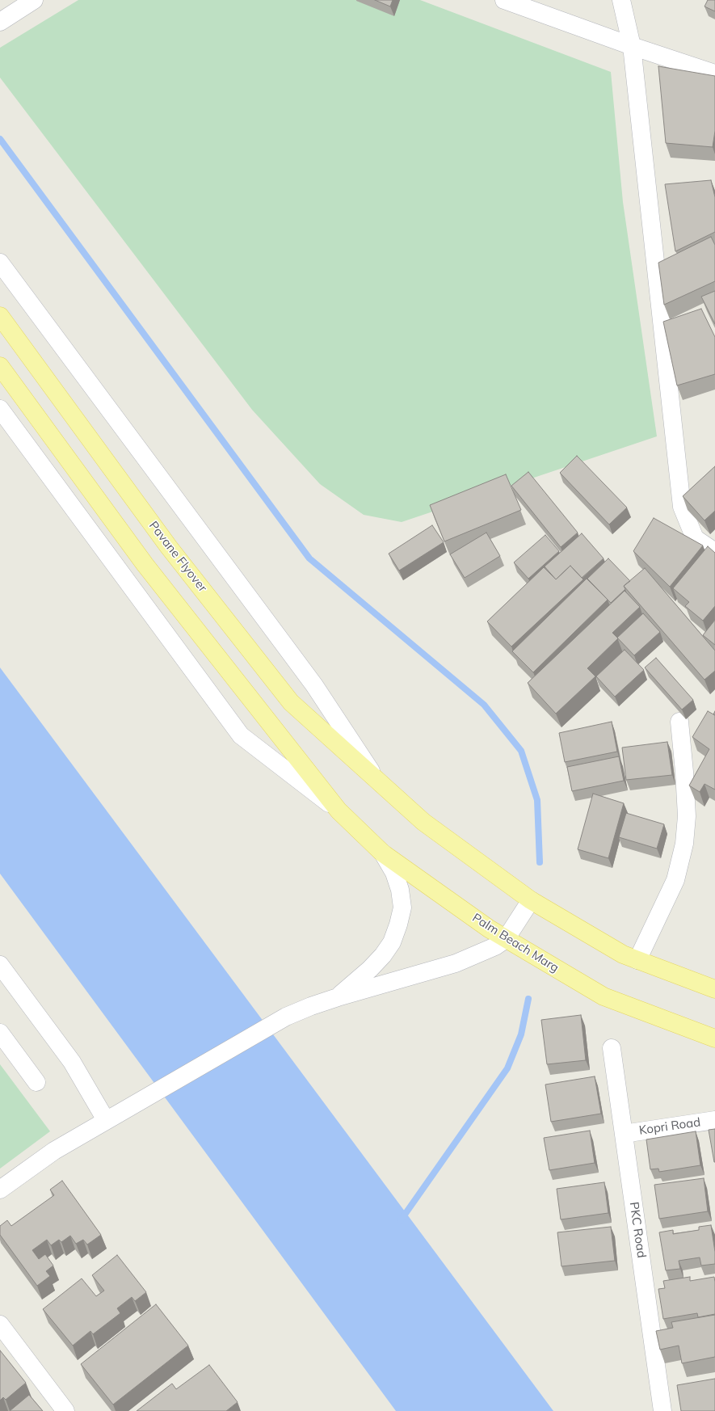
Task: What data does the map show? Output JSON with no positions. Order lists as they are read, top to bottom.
{
  "streets": {
    "main road": ["Pavane Flyover", "Palm Beach Marg"],
    "street": ["Kopri Road", "PKC Road"]
  },
  "crossings": [
    ["Kopri Road", "PKC Road"]
  ]
}
